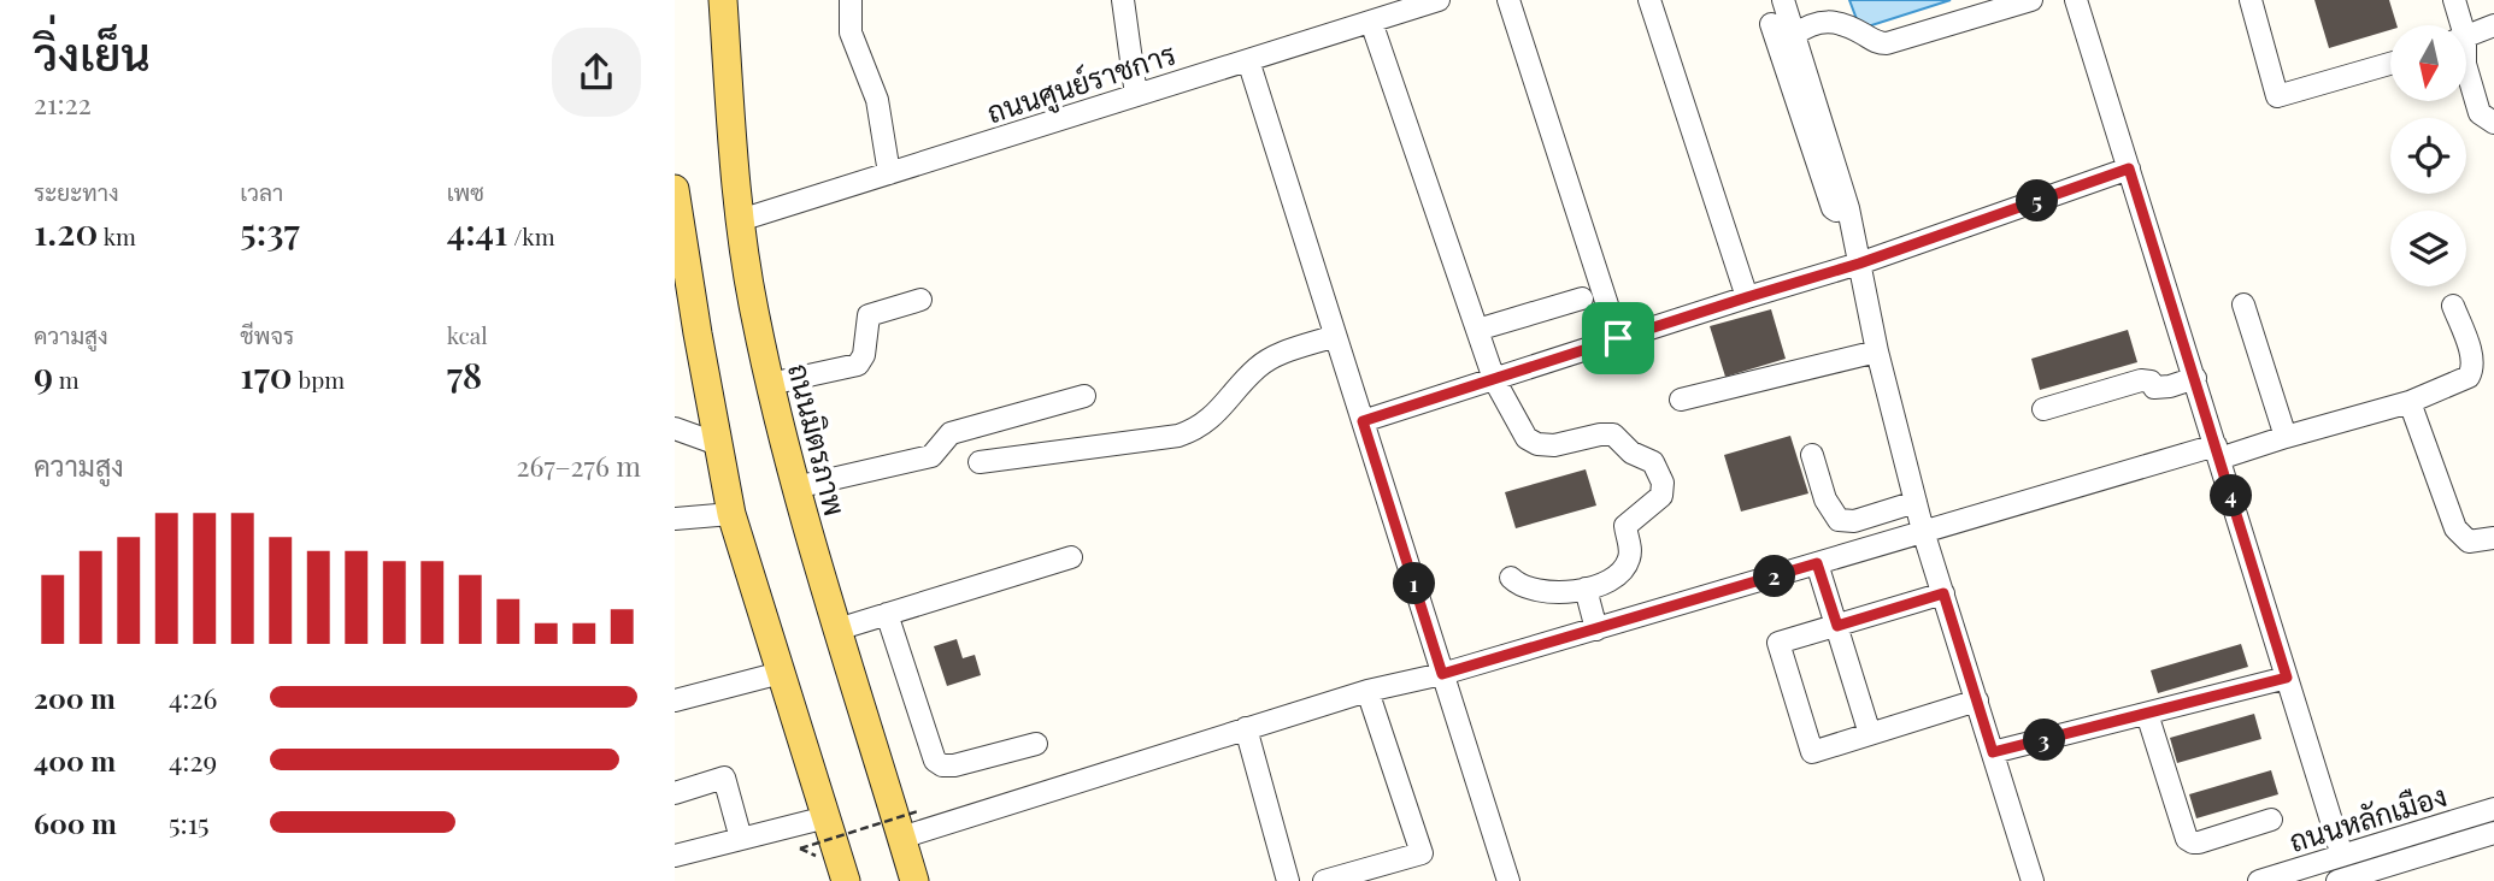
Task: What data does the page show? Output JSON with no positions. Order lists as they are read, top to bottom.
{
  "streets": {
    "main road": ["ถนนมิตรภาพ"],
    "street": ["ถนนศูนย์ราชการ", "ถนนหลักเมือง"]
  },
  "crossings": [
    ["ถนนศูนย์ราชการ", "ถนนมิตรภาพ"]
  ],
  "north": "bottom",
  "page": {
    "heading": ["วิ่งเย็น", "21:22"],
    "stats": [
      ["ระยะทาง", "1.20 km"],
      ["เวลา", "5:37"],
      ["เพซ", "4:41 /km"],
      ["ความสูง", "9 m"],
      ["ชีพจร", "170 bpm"],
      ["kcal", "78"]
    ],
    "pins": [
      "5",
      "4",
      "2",
      "1",
      "3"
    ],
    "chart": ["ความสูง", "267–276 m"],
    "list": [
      {
        "name": "200 m",
        "note": "4:26"
      },
      {
        "name": "400 m",
        "note": "4:29"
      },
      {
        "name": "600 m",
        "note": "5:15"
      }
    ]
  }
}
